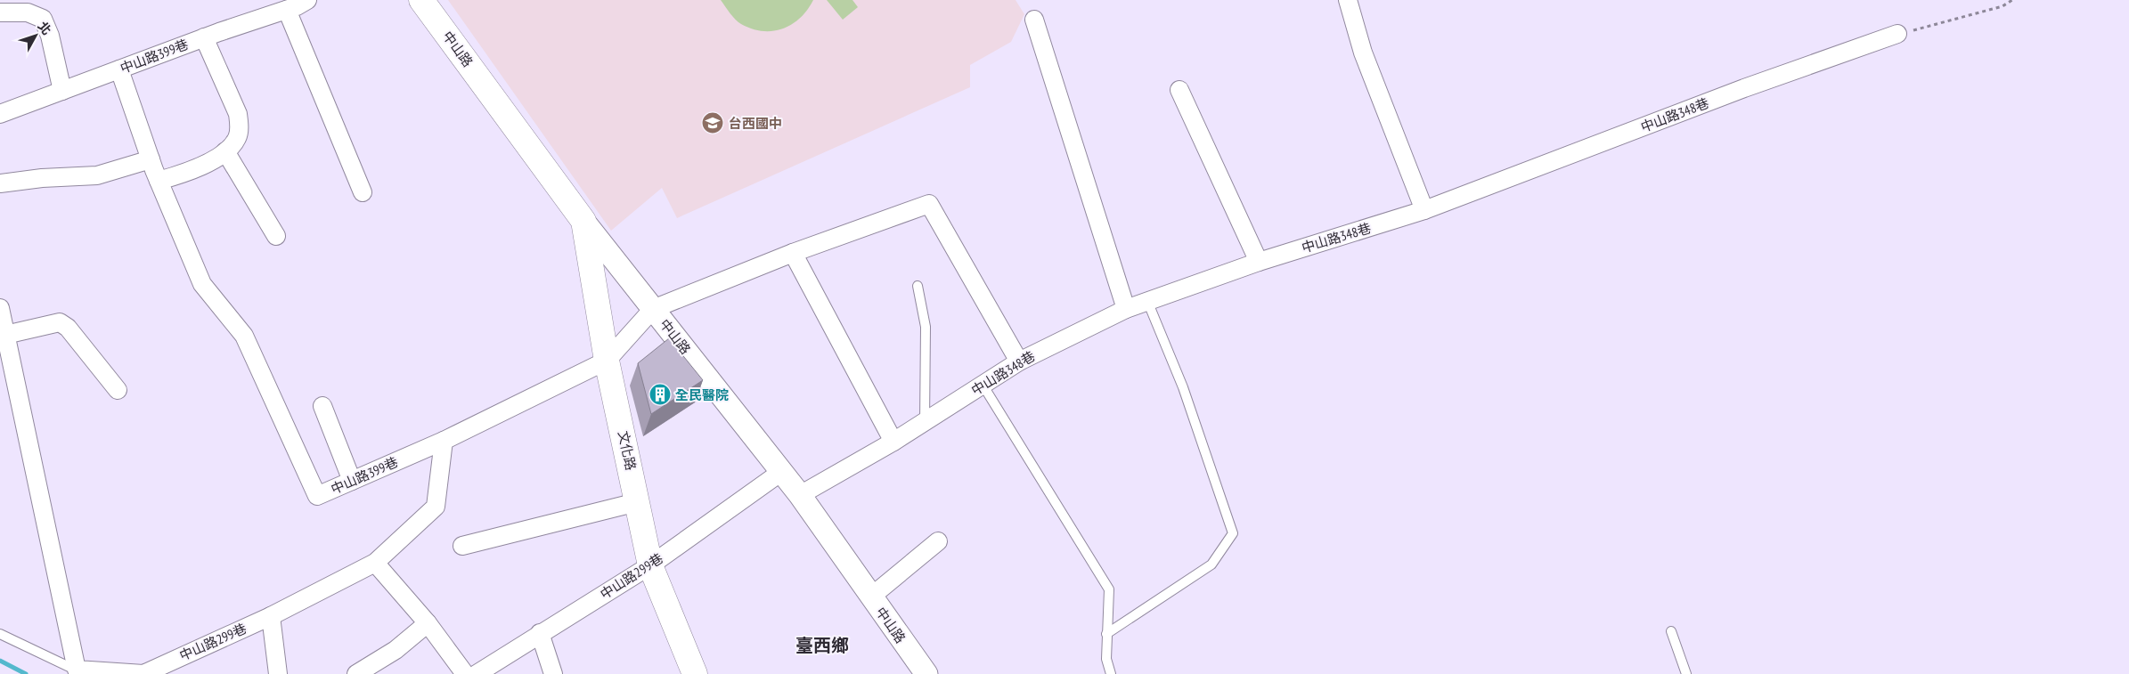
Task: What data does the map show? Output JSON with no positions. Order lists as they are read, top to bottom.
{
  "streets": {
    "main road": ["中山路", "文化路"],
    "street": ["中山路399巷", "中山路348巷", "中山路299巷"]
  },
  "crossings": [
    ["中山路", "中山路399巷"],
    ["中山路", "中山路348巷"],
    ["中山路", "文化路"],
    ["中山路", "中山路299巷"],
    ["中山路399巷", "文化路"],
    ["中山路399巷", "中山路299巷"],
    ["文化路", "中山路299巷"]
  ],
  "districts": ["臺西鄉"],
  "places": {
    "school or university": ["台西國中"],
    "building": ["全民醫院"]
  },
  "north": "top right"
}
